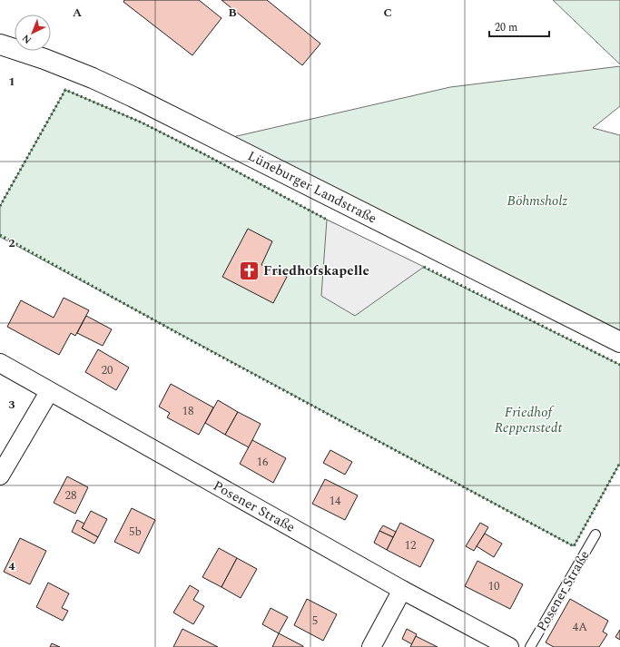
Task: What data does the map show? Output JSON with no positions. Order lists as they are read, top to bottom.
{
  "streets": {
    "main road": ["Lüneburger Landstraße"],
    "street": ["Posener Straße"]
  },
  "parks": ["Böhmsholz", "Friedhof Reppenstedt"],
  "places": {
    "church": ["Friedhofskapelle"]
  },
  "house_numbers": [
    "20",
    "18",
    "16",
    "28",
    "14",
    "5b",
    "12",
    "10",
    "5",
    "4A"
  ],
  "scale_bar": "20 m",
  "north": "bottom left",
  "grid": {
    "columns": ["A", "B", "C"],
    "rows": [
      "1",
      "2",
      "3",
      "4"
    ]
  }
}
